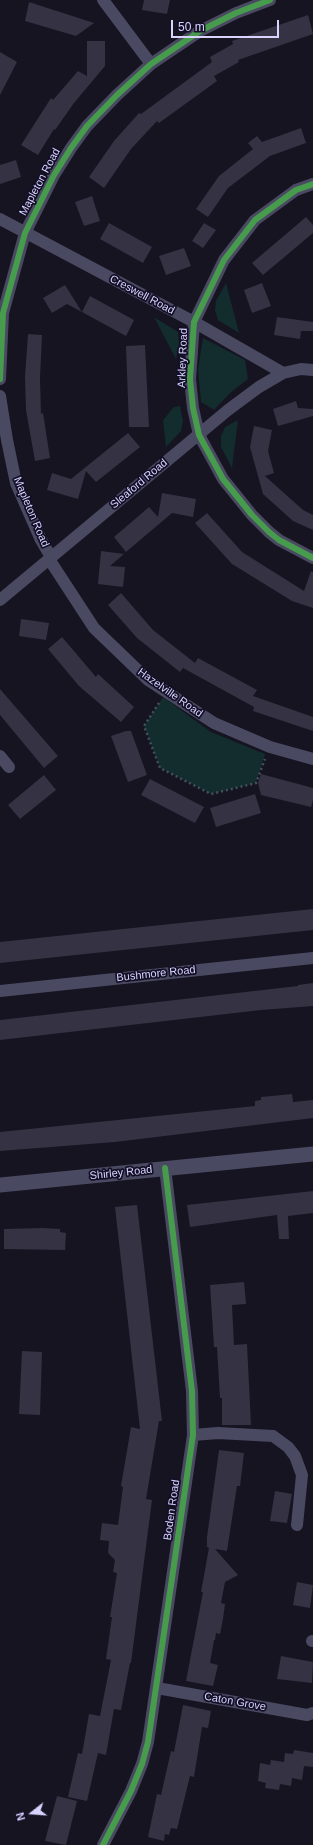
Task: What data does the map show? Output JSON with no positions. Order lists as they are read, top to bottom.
{
  "streets": {
    "street": [
      "Mapleton Road",
      "Creswell Road",
      "Arkley Road",
      "Sleaford Road",
      "Hazelville Road",
      "Bushmore Road",
      "Shirley Road",
      "Boden Road",
      "Caton Grove"
    ]
  },
  "crossings": [
    ["Mapleton Road", "Creswell Road"],
    ["Mapleton Road", "Sleaford Road"],
    ["Mapleton Road", "Hazelville Road"],
    ["Creswell Road", "Arkley Road"],
    ["Creswell Road", "Sleaford Road"],
    ["Arkley Road", "Sleaford Road"],
    ["Sleaford Road", "Hazelville Road"],
    ["Shirley Road", "Boden Road"],
    ["Boden Road", "Caton Grove"]
  ],
  "scale_bar": "50 m",
  "north": "left"
}
